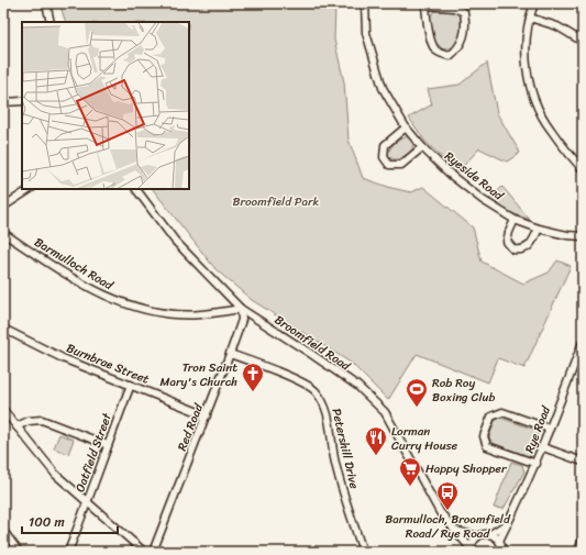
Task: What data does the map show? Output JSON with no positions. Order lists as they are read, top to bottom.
{
  "streets": {
    "street": [
      "Ryeside Road",
      "Barmulloch Road",
      "Broomfield Road",
      "Burnbrae Street",
      "Red Road",
      "Rye Road",
      "Petershill Drive",
      "Oatfield Street"
    ]
  },
  "crossings": [
    ["Barmulloch Road", "Broomfield Road"],
    ["Barmulloch Road", "Red Road"],
    ["Broomfield Road", "Red Road"],
    ["Burnbrae Street", "Red Road"],
    ["Burnbrae Street", "Oatfield Street"],
    ["Red Road", "Petershill Drive"]
  ],
  "parks": ["Broomfield Park"],
  "places": {
    "church": ["Tron Saint Mary's Church"],
    "sports": ["Rob Roy Boxing Club"],
    "restaurant": ["Lorman Curry House"],
    "supermarket": ["Happy Shopper"],
    "bus stop": ["Barmulloch, Broomfield Road/ Rye Road"]
  },
  "scale_bar": "100 m"
}
